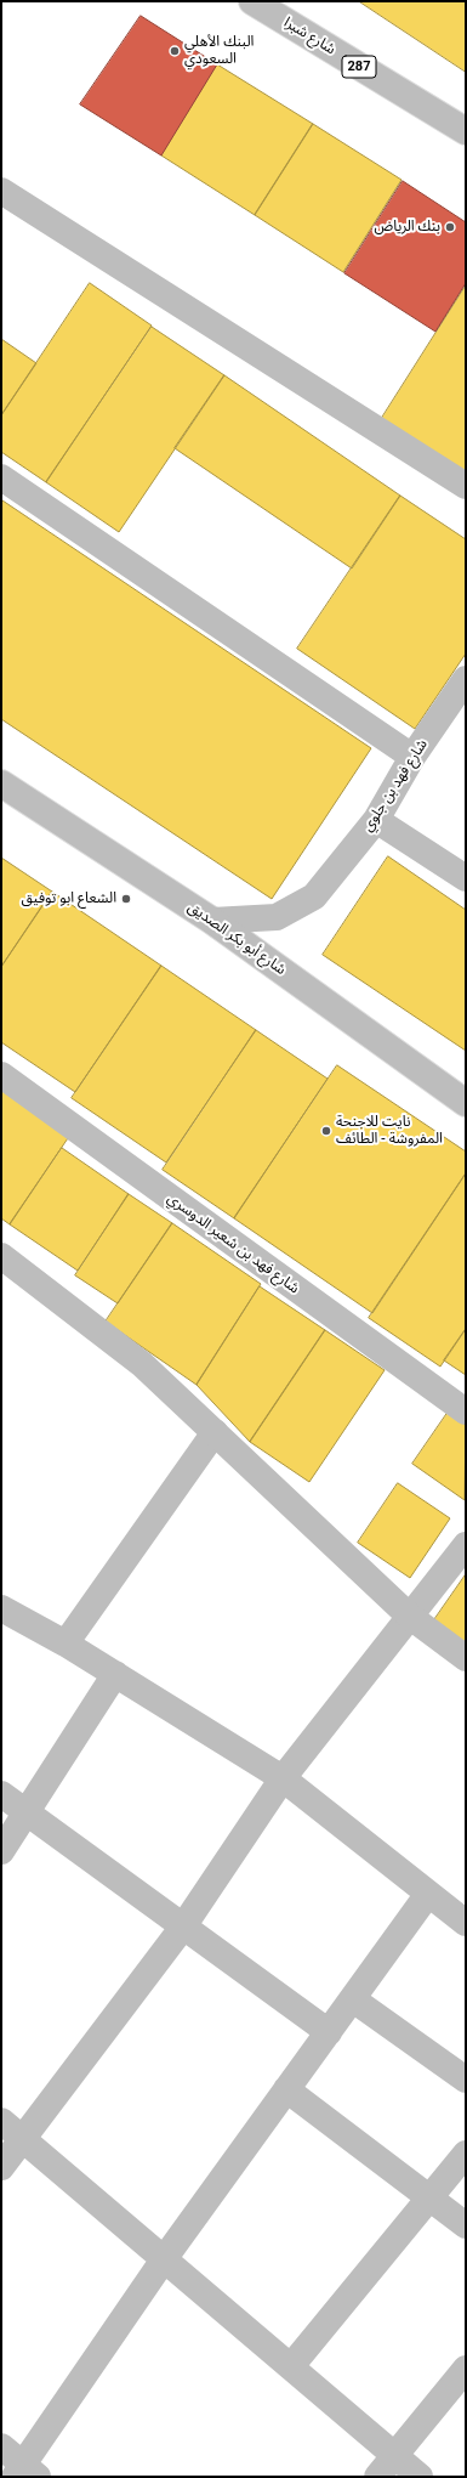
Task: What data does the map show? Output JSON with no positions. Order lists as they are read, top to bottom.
{
  "streets": {
    "street": [
      "شارع شبرا",
      "287",
      "شارع فهد بن جلوي",
      "شارع أبو بكر الصديق",
      "شارع فهد بن شعير الدوسري"
    ]
  },
  "crossings": [
    ["شارع فهد بن جلوي", "شارع أبو بكر الصديق"]
  ],
  "places": [
    "البنك الأهلي السعودي",
    "بنك الرياض",
    "الشعاع ابو توفيق",
    "نايت للاجنحة المفروشة - الطائف"
  ]
}
